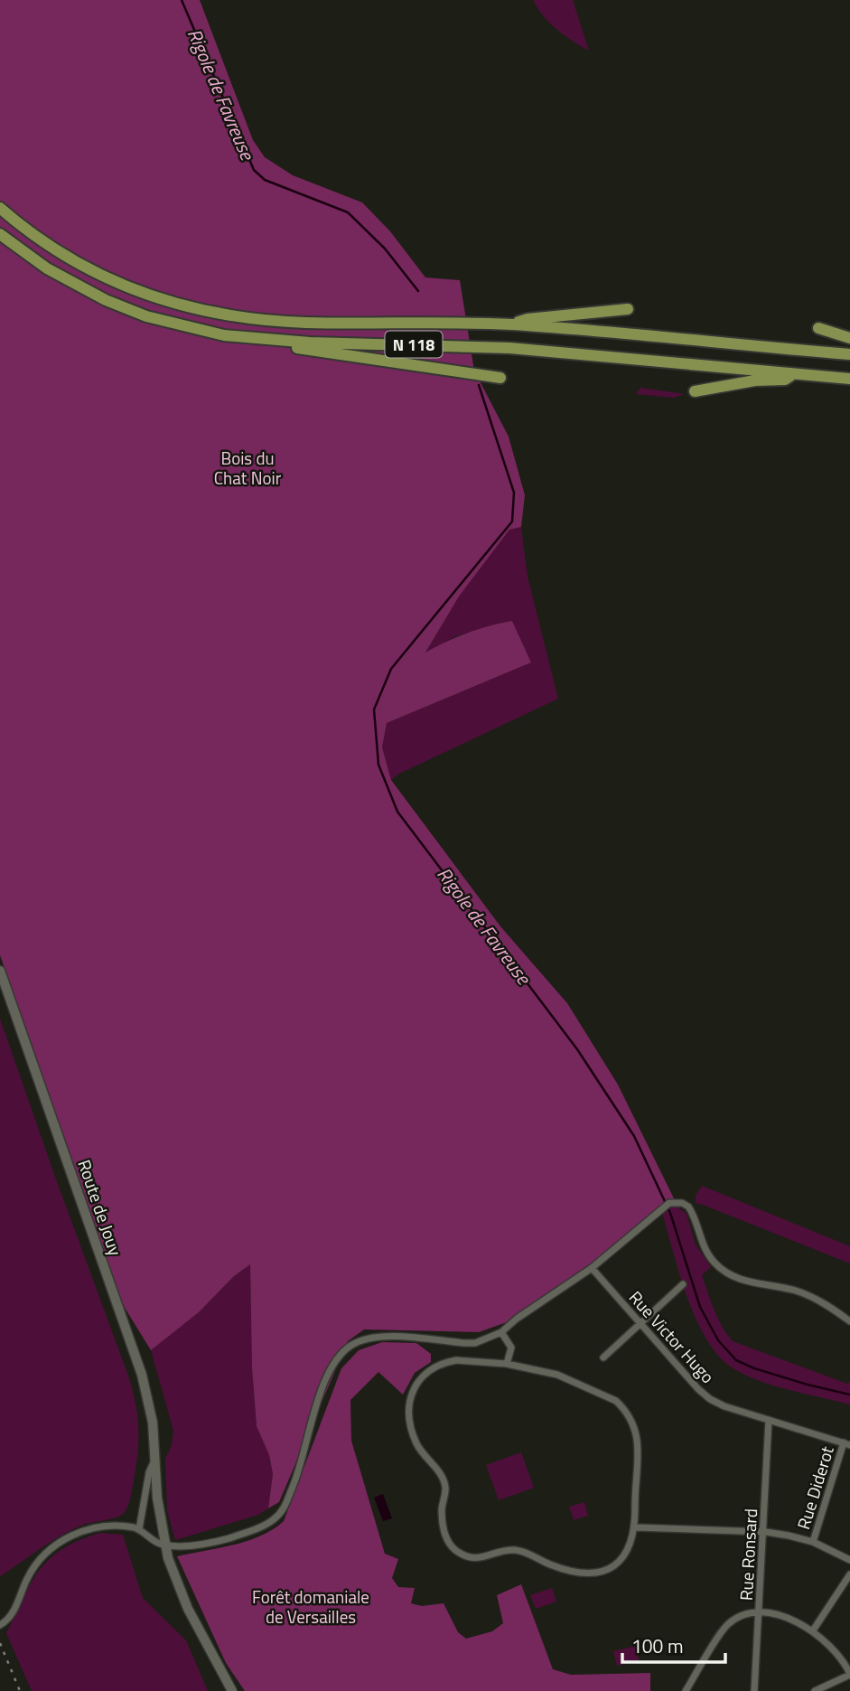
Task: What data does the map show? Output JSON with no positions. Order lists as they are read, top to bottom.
{
  "streets": {
    "highway": ["N 118"],
    "main road": ["Route de Jouy"],
    "street": ["Rue Victor Hugo", "Rue Diderot", "Rue Ronsard"]
  },
  "crossings": [
    ["Rue Victor Hugo", "Rue Diderot"],
    ["Rue Victor Hugo", "Rue Ronsard"]
  ],
  "water": ["Rigole de Favreuse"],
  "parks": ["Bois du Chat Noir", "Forêt domaniale de Versailles"],
  "scale_bar": "100 m"
}
